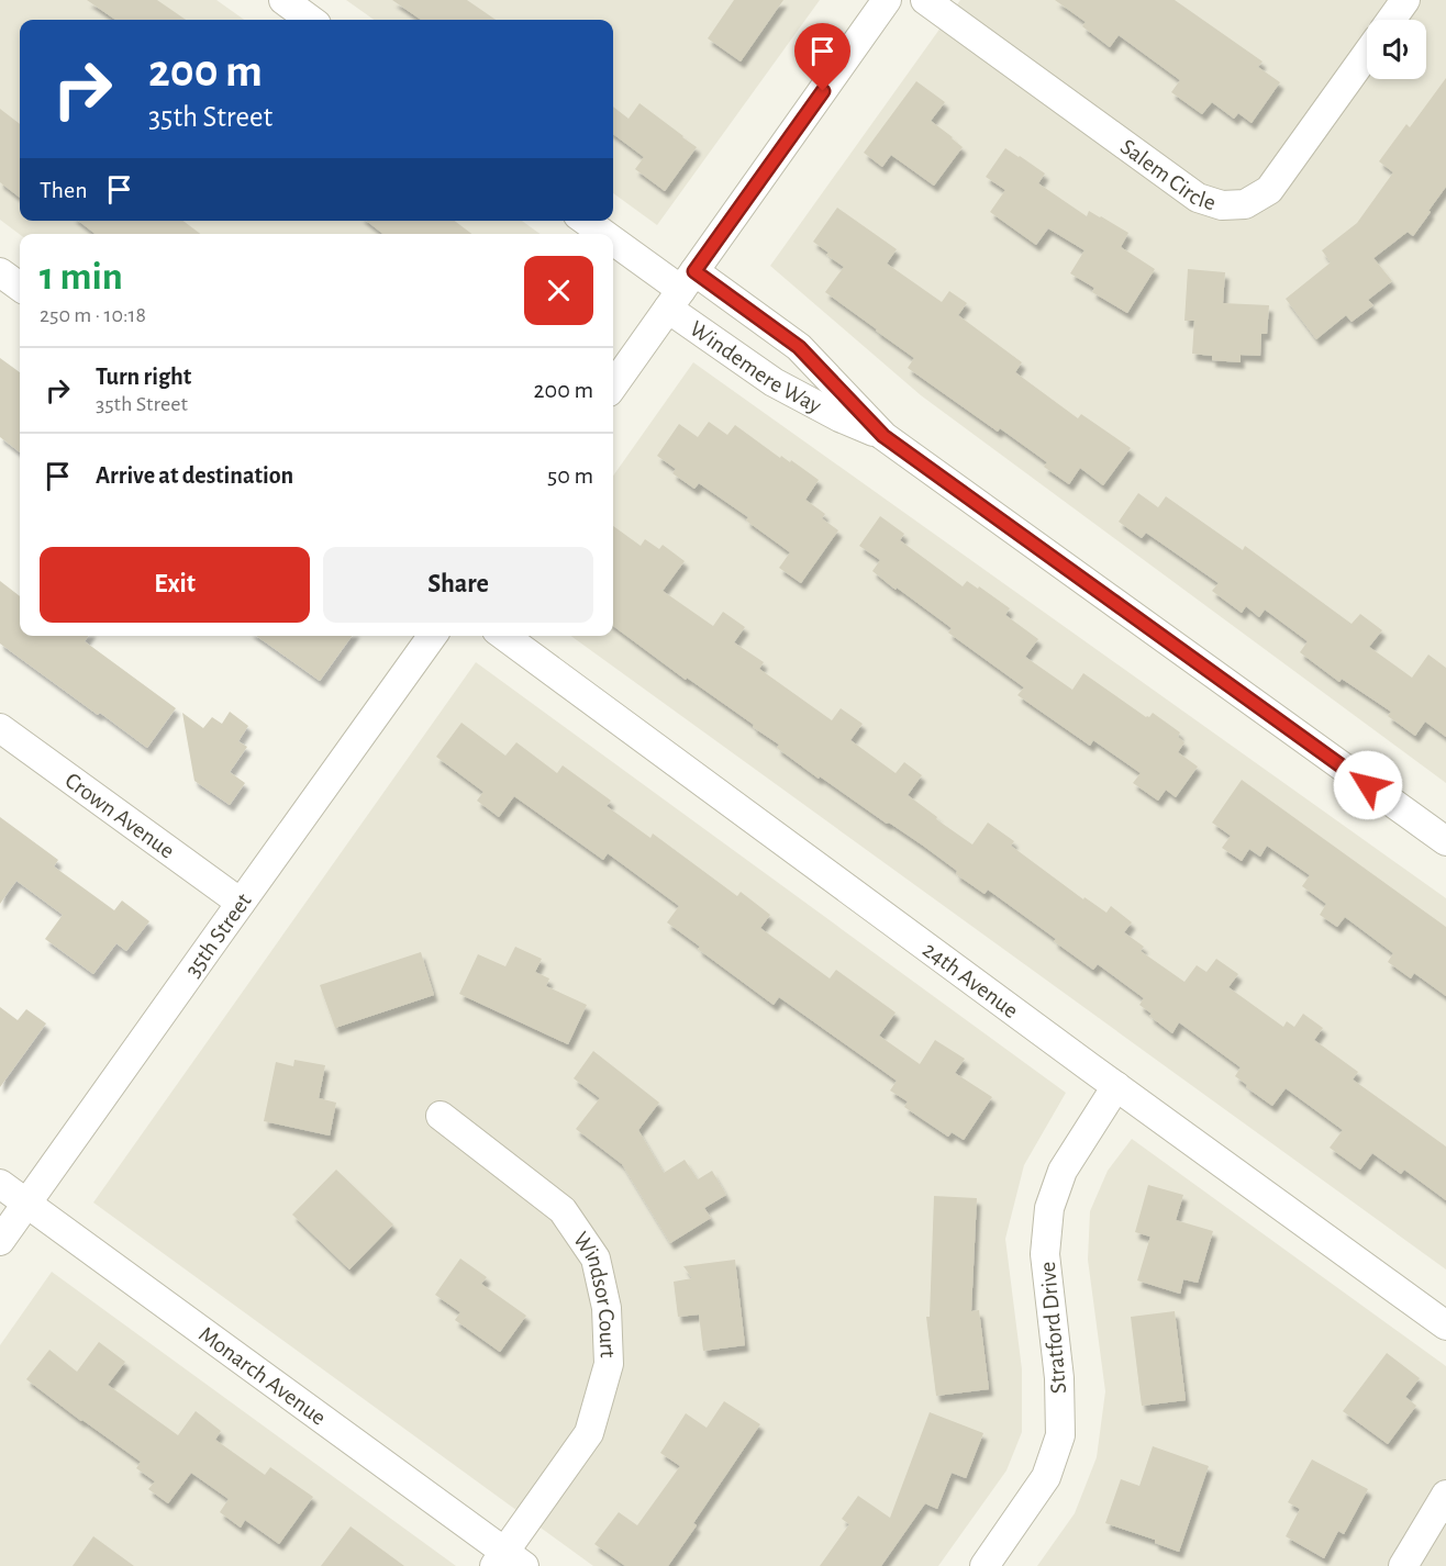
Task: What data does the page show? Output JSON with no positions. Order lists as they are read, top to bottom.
{
  "streets": {
    "street": [
      "Salem Circle",
      "Windemere Way",
      "Crown Avenue",
      "35th Street",
      "24th Avenue",
      "Windsor Court",
      "Stratford Drive",
      "Monarch Avenue"
    ]
  },
  "crossings": [
    ["Crown Avenue", "35th Street"],
    ["35th Street", "Monarch Avenue"],
    ["24th Avenue", "Stratford Drive"],
    ["Windsor Court", "Monarch Avenue"]
  ],
  "page": {
    "turn": ["200 m", "35th Street"],
    "then": "Then",
    "heading": ["1 min", "250 m · 10:18"],
    "list": [
      {
        "name": "Turn right",
        "note": "35th Street",
        "value": "200 m"
      },
      {
        "name": "Arrive at destination",
        "value": "50 m"
      }
    ],
    "buttons": ["Exit", "Share"]
  }
}
